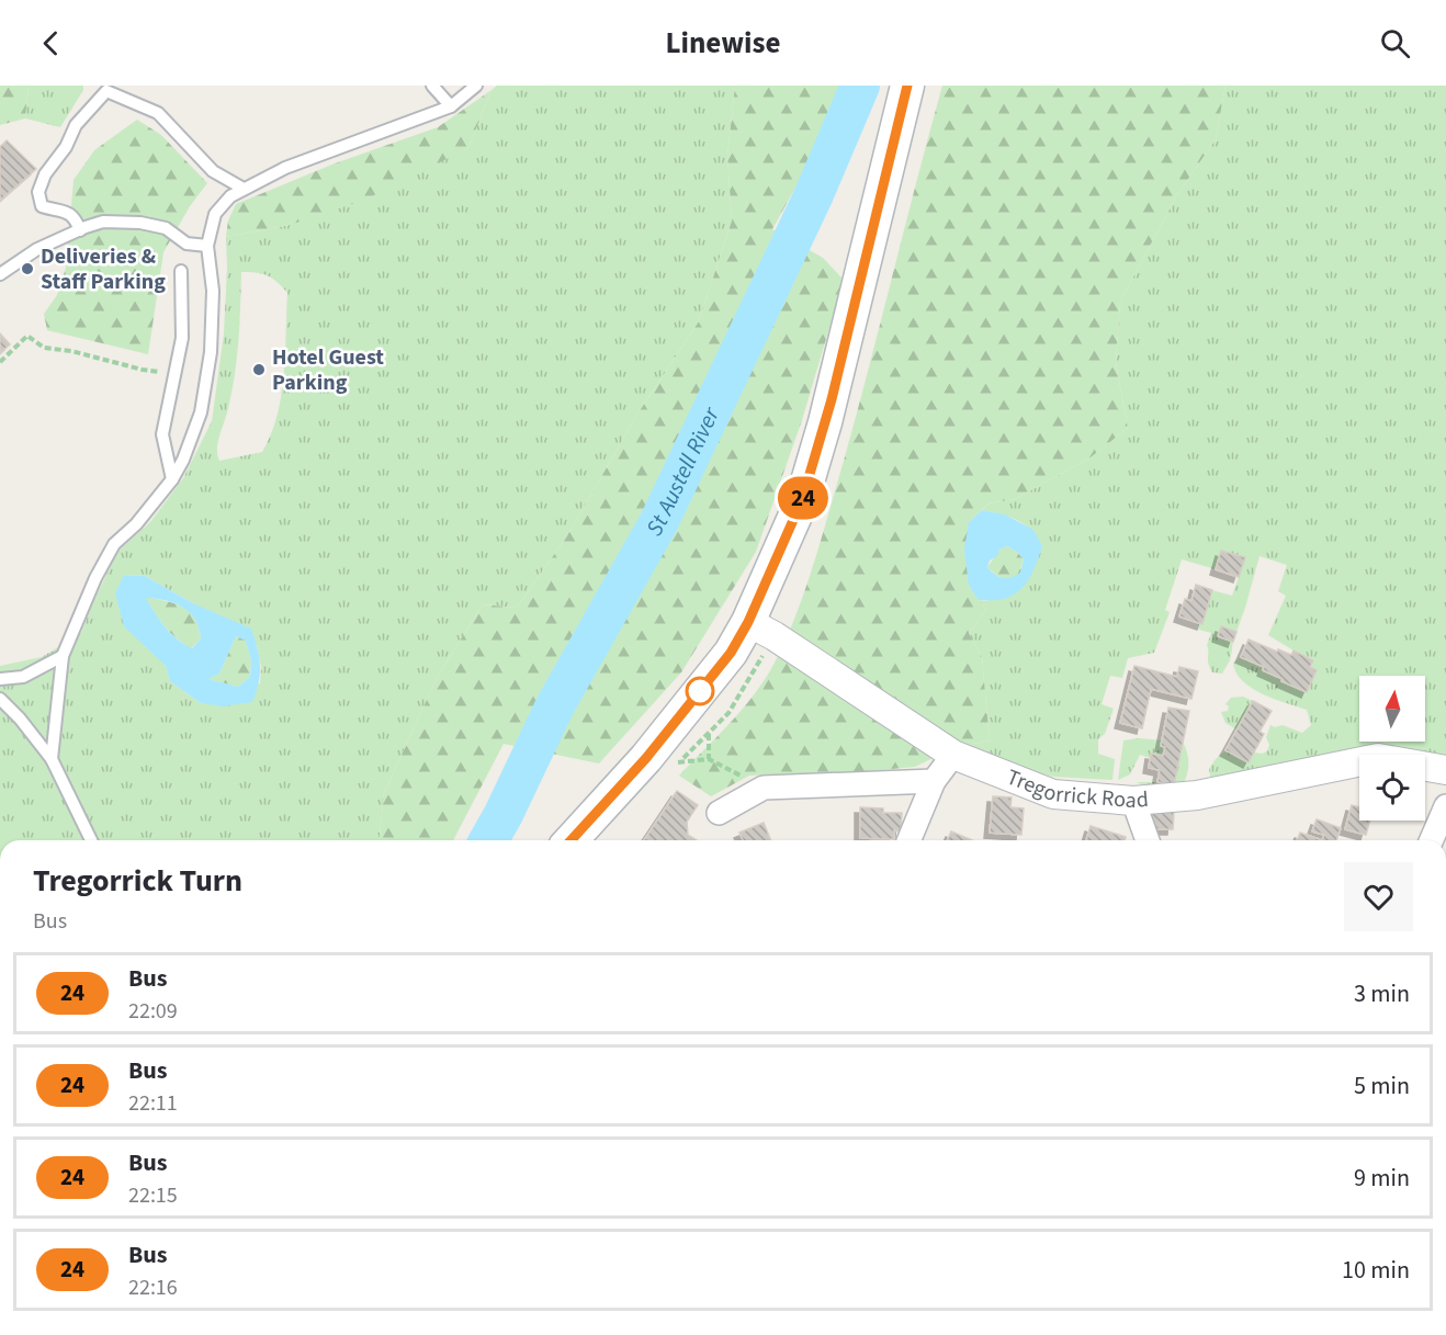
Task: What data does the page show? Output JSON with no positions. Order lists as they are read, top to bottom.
{
  "streets": {
    "street": ["Tregorrick Road"]
  },
  "water": ["St Austell River"],
  "places": ["Deliveries & Staff Parking", "Hotel Guest Parking"],
  "lines": ["bus line 24"],
  "north": "top",
  "page": {
    "header": "Linewise",
    "on_map": "24",
    "heading": ["Tregorrick Turn", "Bus"],
    "list": [
      {
        "mark": "24",
        "name": "Bus",
        "note": "22:09",
        "value": "3 min"
      },
      {
        "mark": "24",
        "name": "Bus",
        "note": "22:11",
        "value": "5 min"
      },
      {
        "mark": "24",
        "name": "Bus",
        "note": "22:15",
        "value": "9 min"
      },
      {
        "mark": "24",
        "name": "Bus",
        "note": "22:16",
        "value": "10 min"
      }
    ]
  }
}
